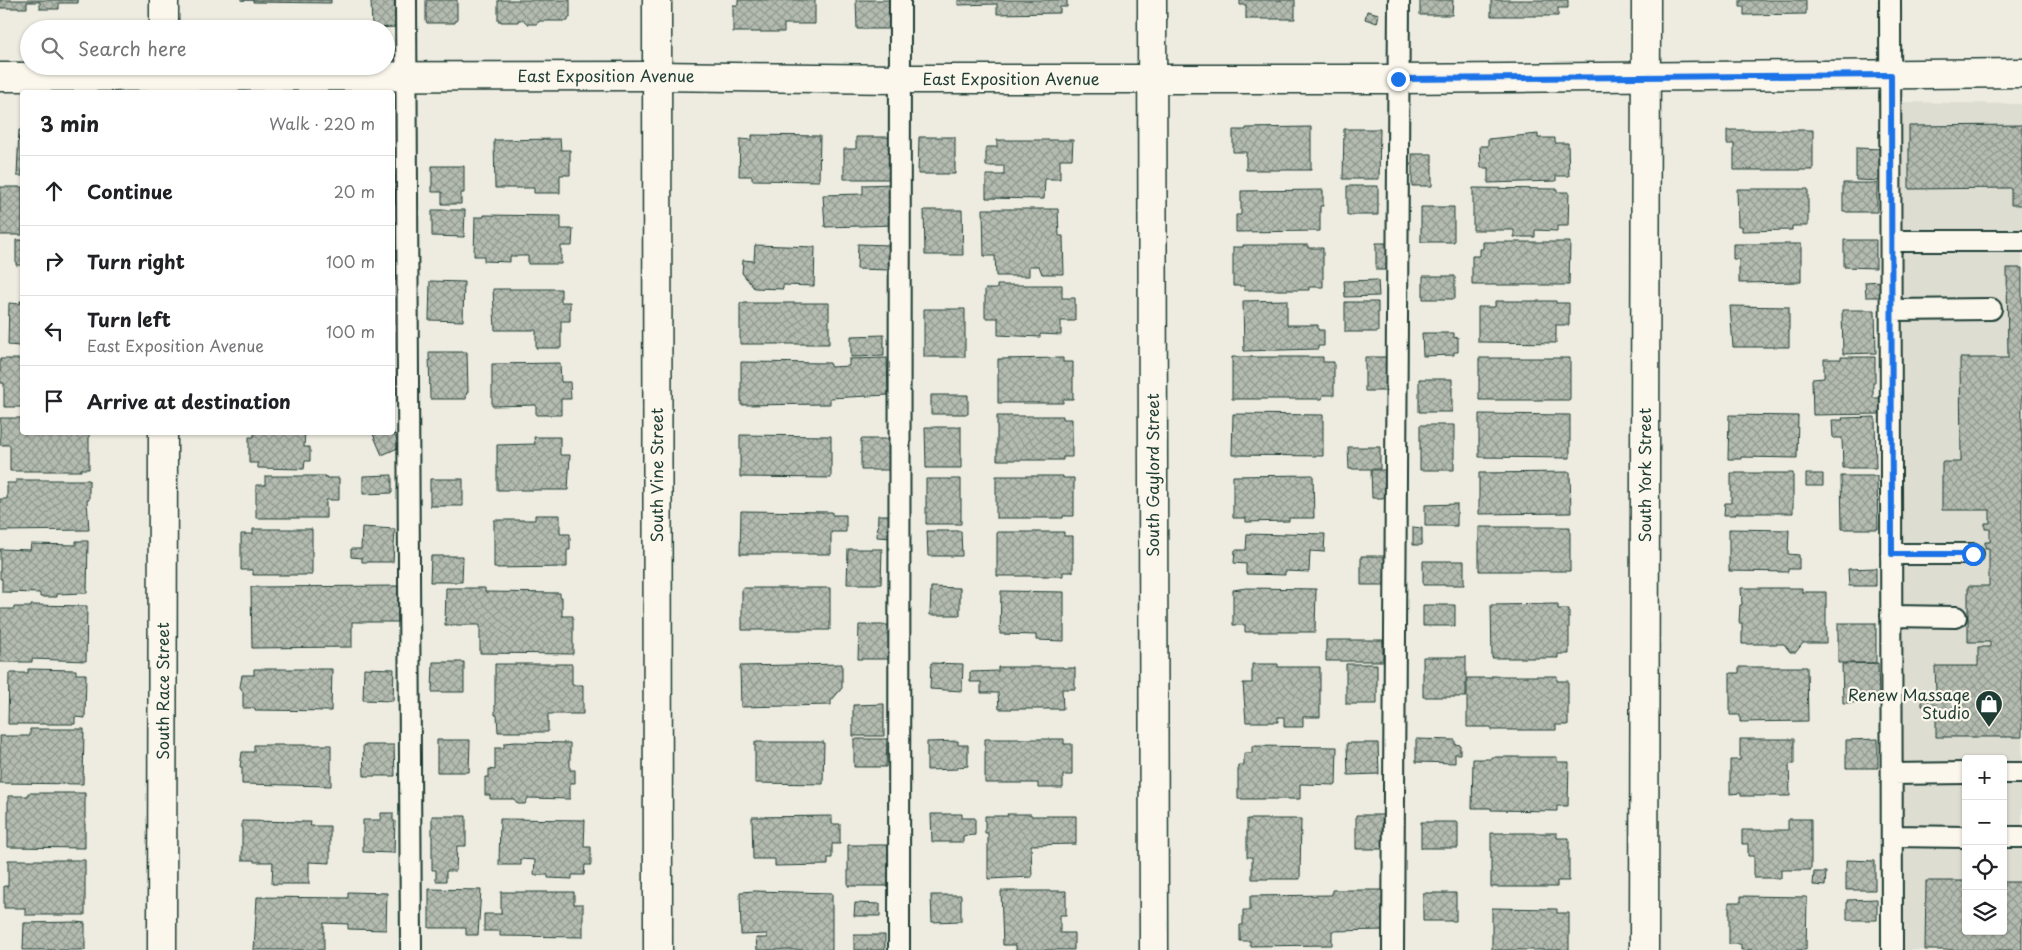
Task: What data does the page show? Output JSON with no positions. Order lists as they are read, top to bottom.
{
  "streets": {
    "street": [
      "East Exposition Avenue",
      "South Vine Street",
      "South Gaylord Street",
      "South York Street",
      "South Race Street"
    ]
  },
  "crossings": [
    ["East Exposition Avenue", "South Vine Street"],
    ["East Exposition Avenue", "South Gaylord Street"],
    ["East Exposition Avenue", "South York Street"]
  ],
  "places": {
    "shop": ["Renew Massage Studio"]
  },
  "page": {
    "search": "Search here",
    "heading": ["3 min", "Walk · 220 m"],
    "list": [
      ["Continue", "20 m"],
      ["Turn right", "100 m"],
      ["Turn left", "East Exposition Avenue", "100 m"],
      "Arrive at destination"
    ],
    "map_buttons": ["+", "−"]
  }
}
